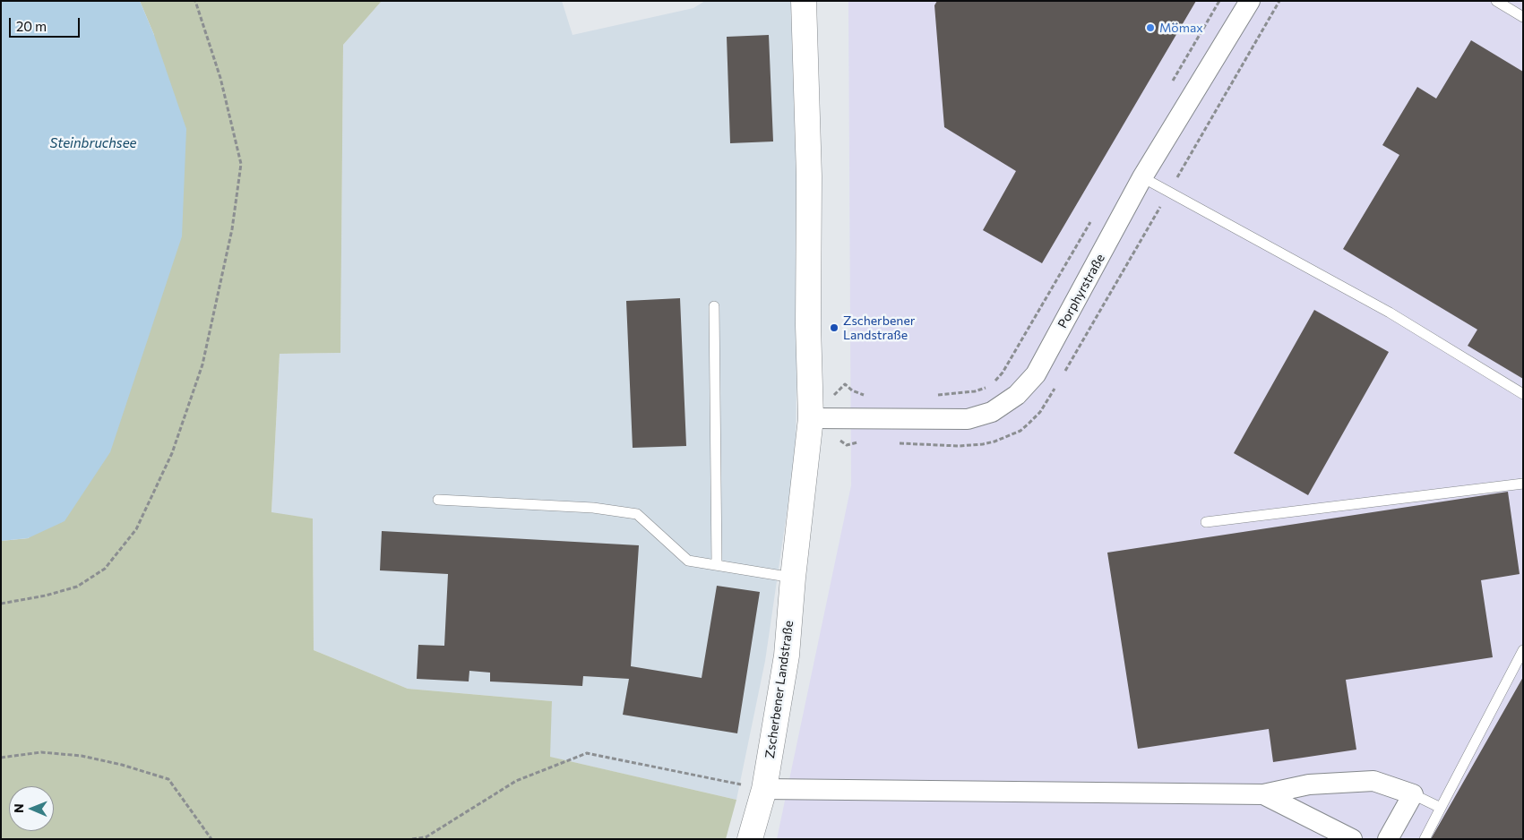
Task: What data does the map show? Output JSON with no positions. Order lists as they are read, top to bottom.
{
  "streets": {
    "street": ["Porphyrstraße", "Zscherbener Landstraße"]
  },
  "crossings": [
    ["Porphyrstraße", "Zscherbener Landstraße"]
  ],
  "water": ["Steinbruchsee"],
  "places": ["Mömax", "Zscherbener Landstraße"],
  "scale_bar": "20 m",
  "north": "left"
}
